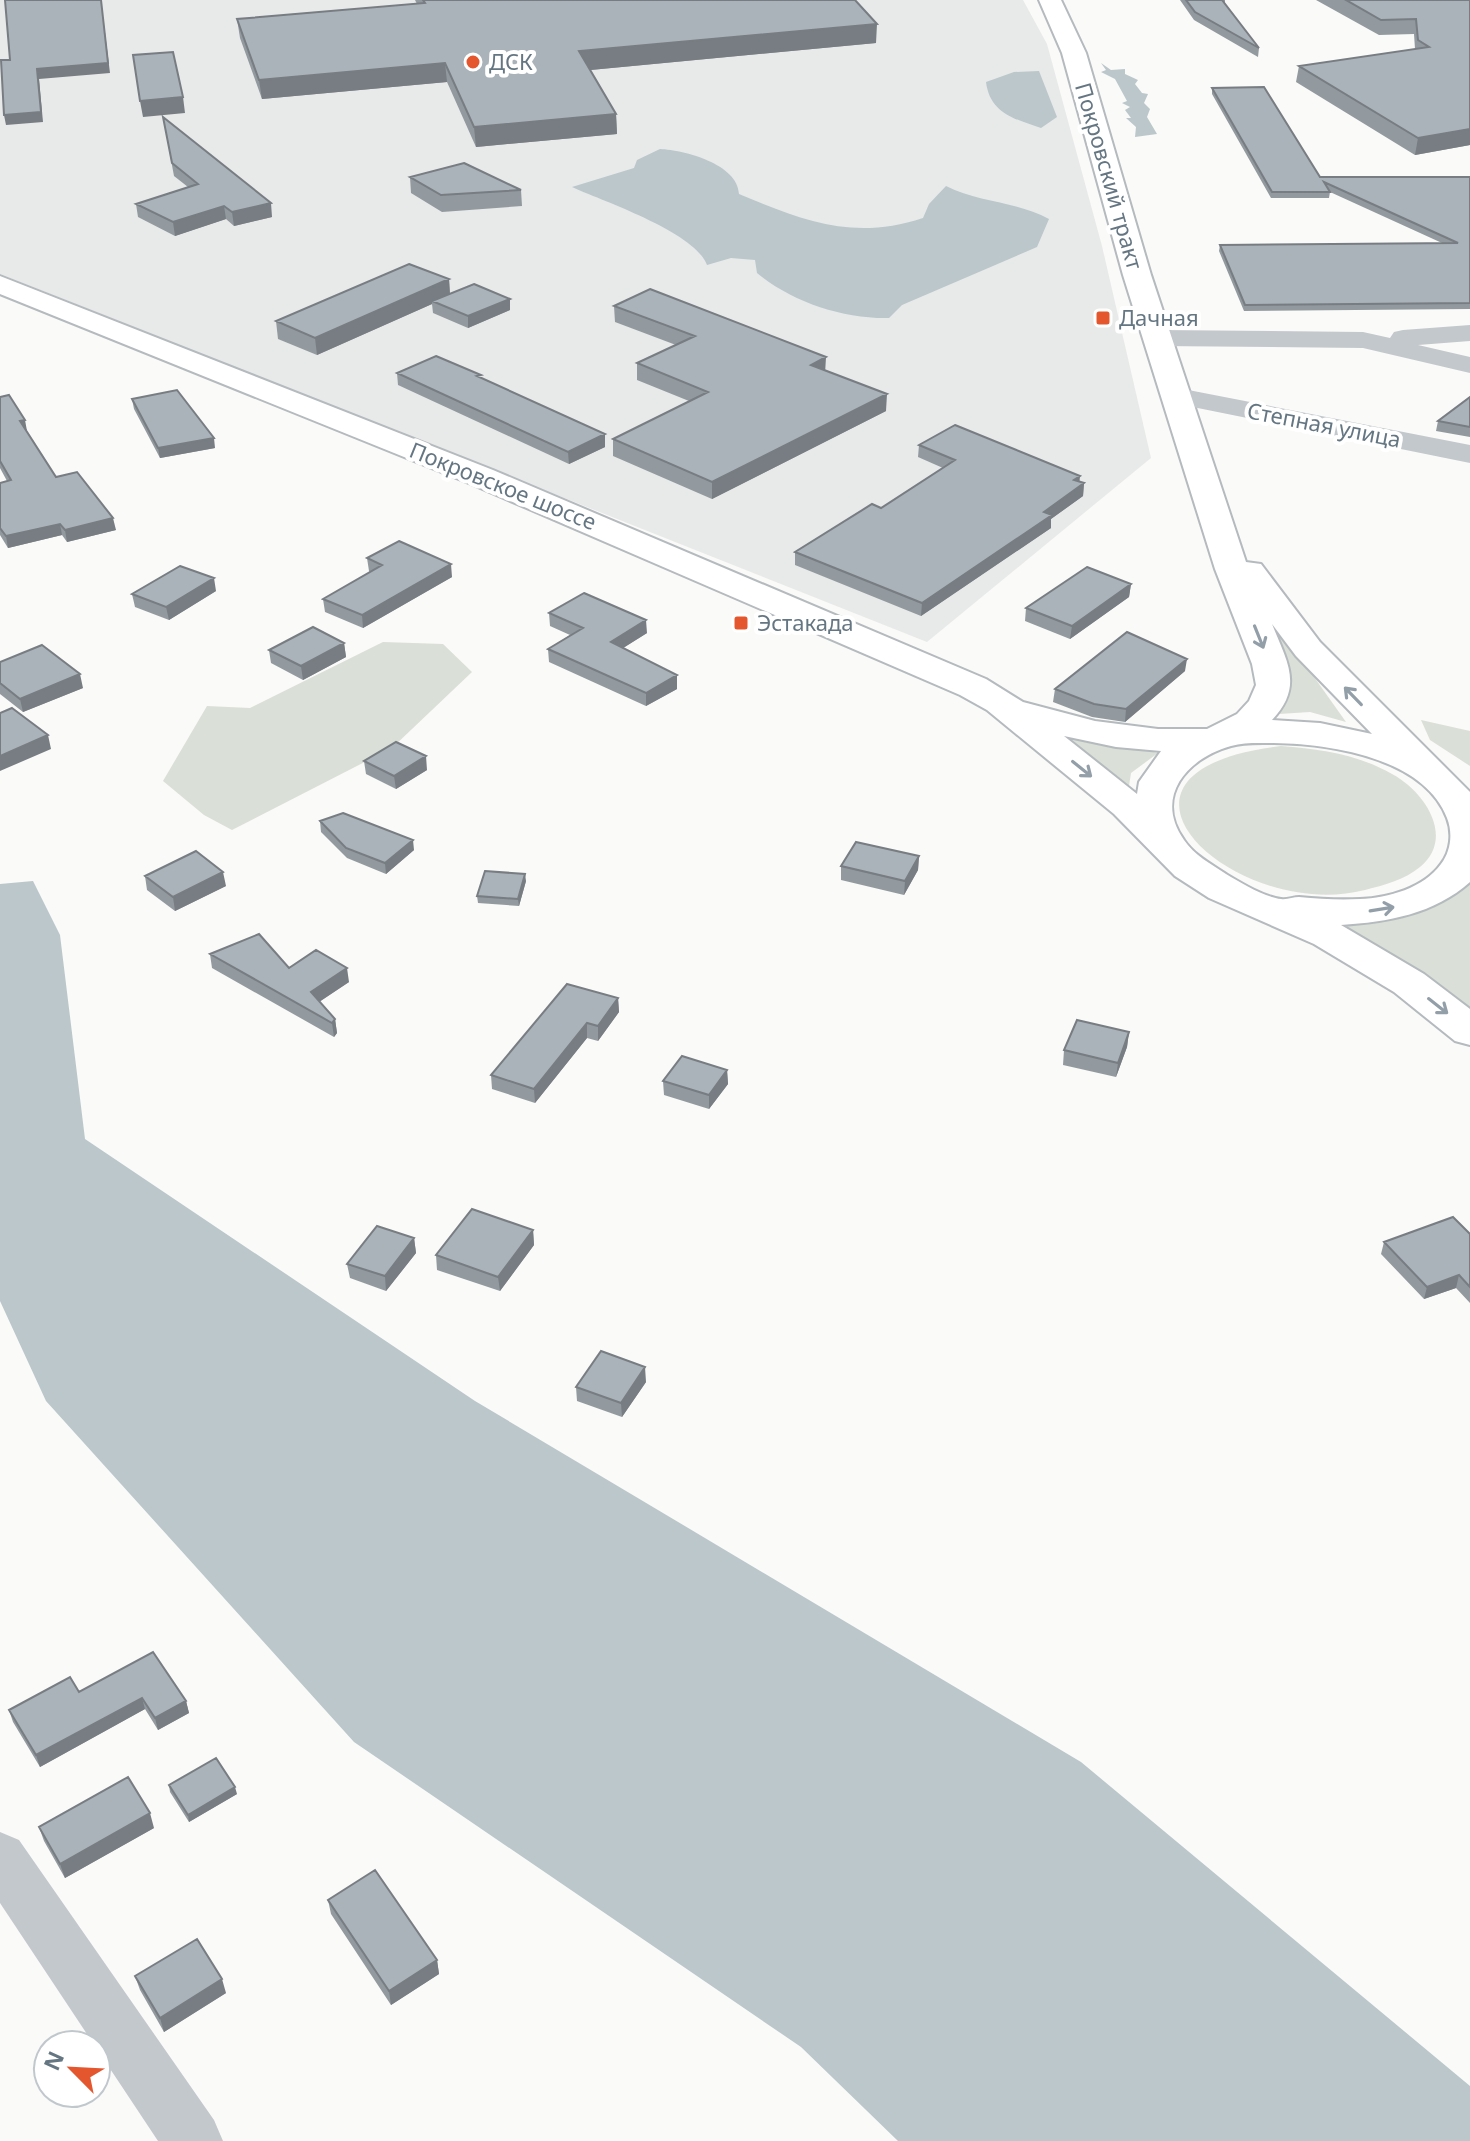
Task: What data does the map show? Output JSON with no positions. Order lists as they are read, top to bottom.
{
  "streets": {
    "main road": ["Покровский тракт", "Покровское шоссе"],
    "street": ["Степная улица"]
  },
  "crossings": [
    ["Покровский тракт", "Степная улица"],
    ["Покровский тракт", "Покровское шоссе"]
  ],
  "places": {
    "other": ["ДСК"],
    "transit": ["Дачная", "Эстакада"]
  },
  "north": "top left"
}
